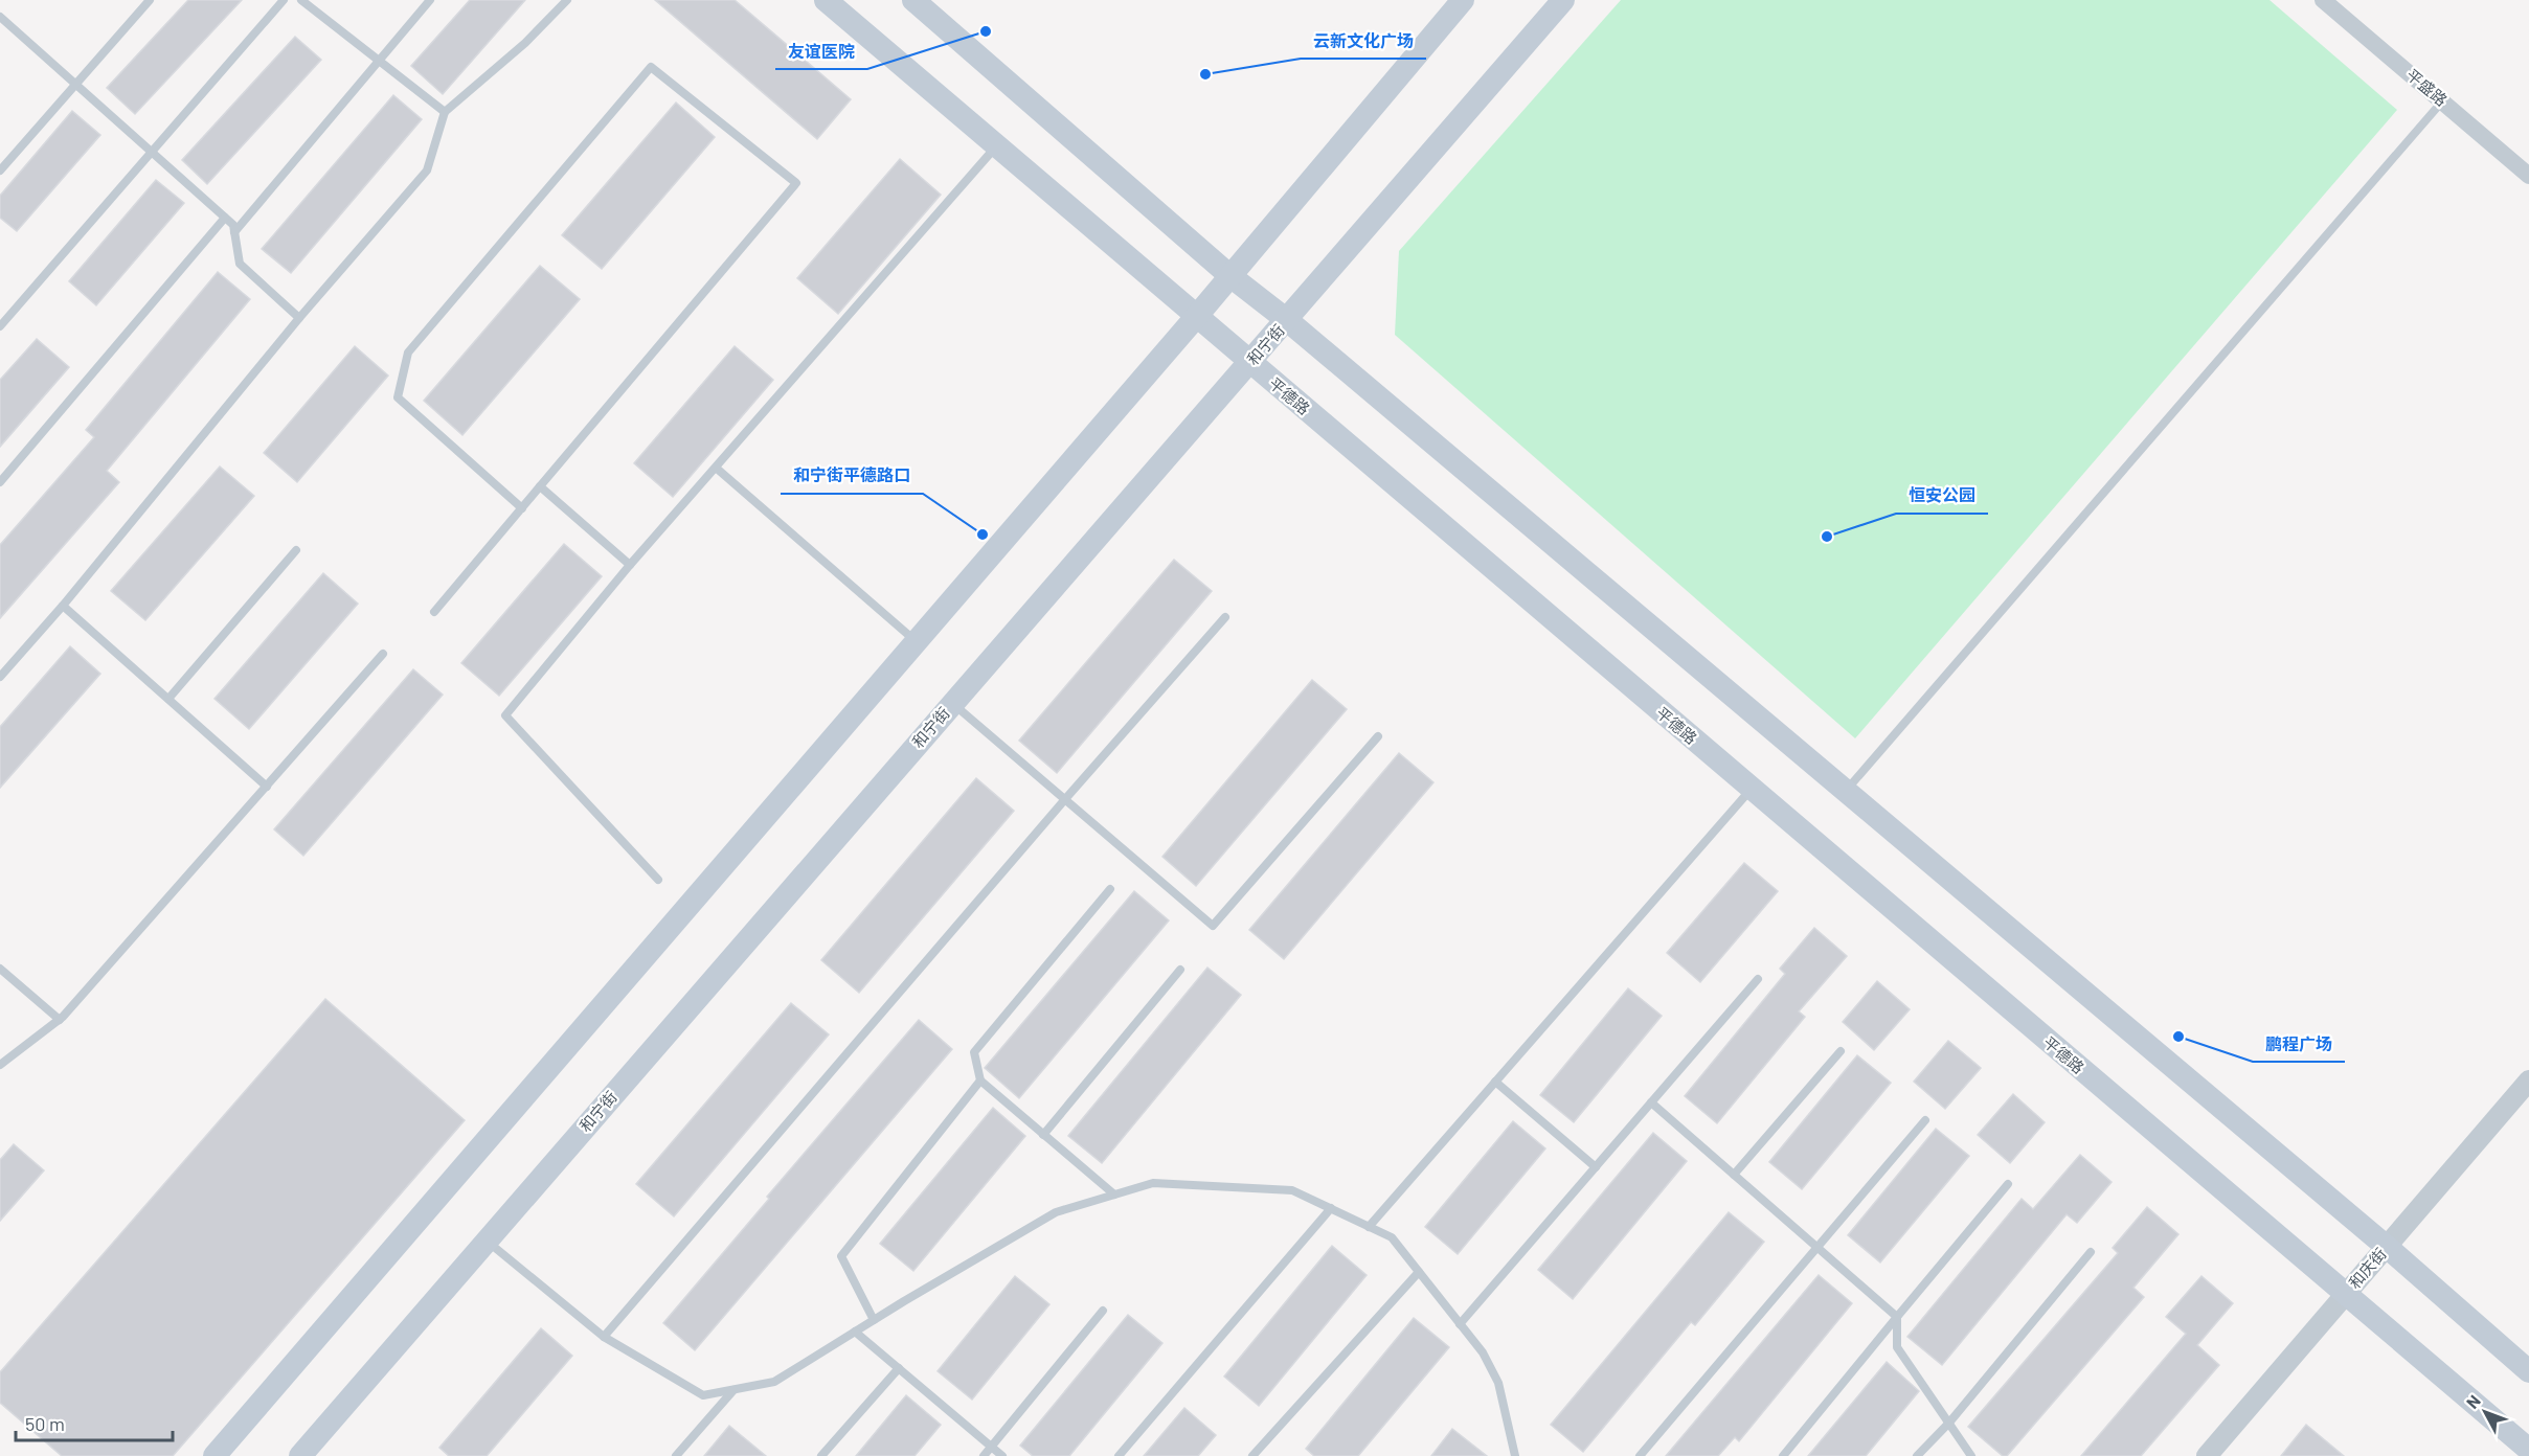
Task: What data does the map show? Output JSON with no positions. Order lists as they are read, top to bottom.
{
  "streets": {
    "main road": ["和宁街", "平德路"],
    "street": ["平盛路", "和庆街"]
  },
  "crossings": [
    ["和宁街", "平德路"],
    ["平德路", "和庆街"]
  ],
  "places": [
    "友谊医院",
    "云新文化广场",
    "和宁街平德路口",
    "恒安公园",
    "鹏程广场"
  ],
  "scale_bar": "50 m",
  "north": "top left"
}
